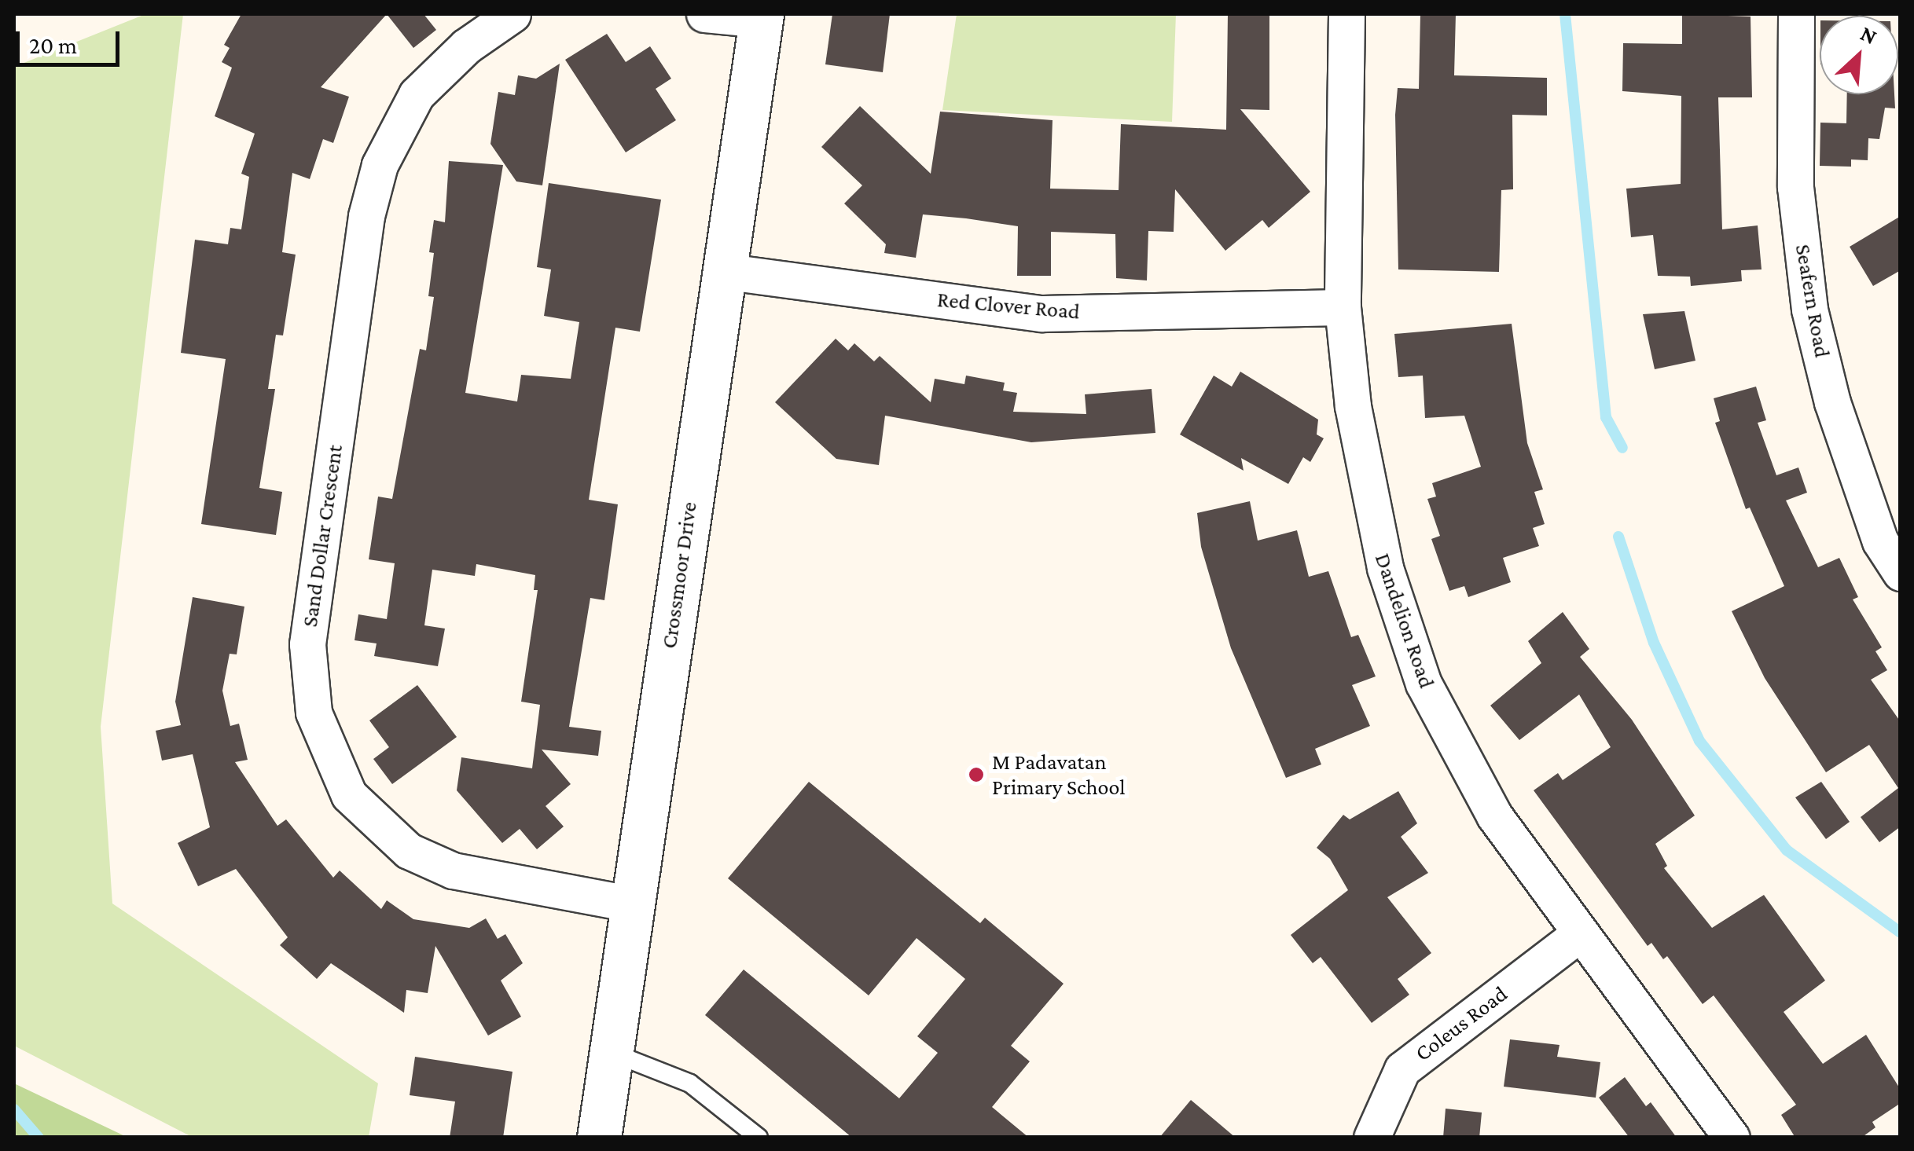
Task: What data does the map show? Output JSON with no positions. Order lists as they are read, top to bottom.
{
  "streets": {
    "street": [
      "Seafern Road",
      "Red Clover Road",
      "Sand Dollar Crescent",
      "Crossmoor Drive",
      "Dandelion Road",
      "Coleus Road"
    ]
  },
  "crossings": [
    ["Red Clover Road", "Crossmoor Drive"],
    ["Red Clover Road", "Dandelion Road"],
    ["Sand Dollar Crescent", "Crossmoor Drive"],
    ["Dandelion Road", "Coleus Road"]
  ],
  "places": ["M Padavatan Primary School"],
  "scale_bar": "20 m",
  "north": "top right"
}
